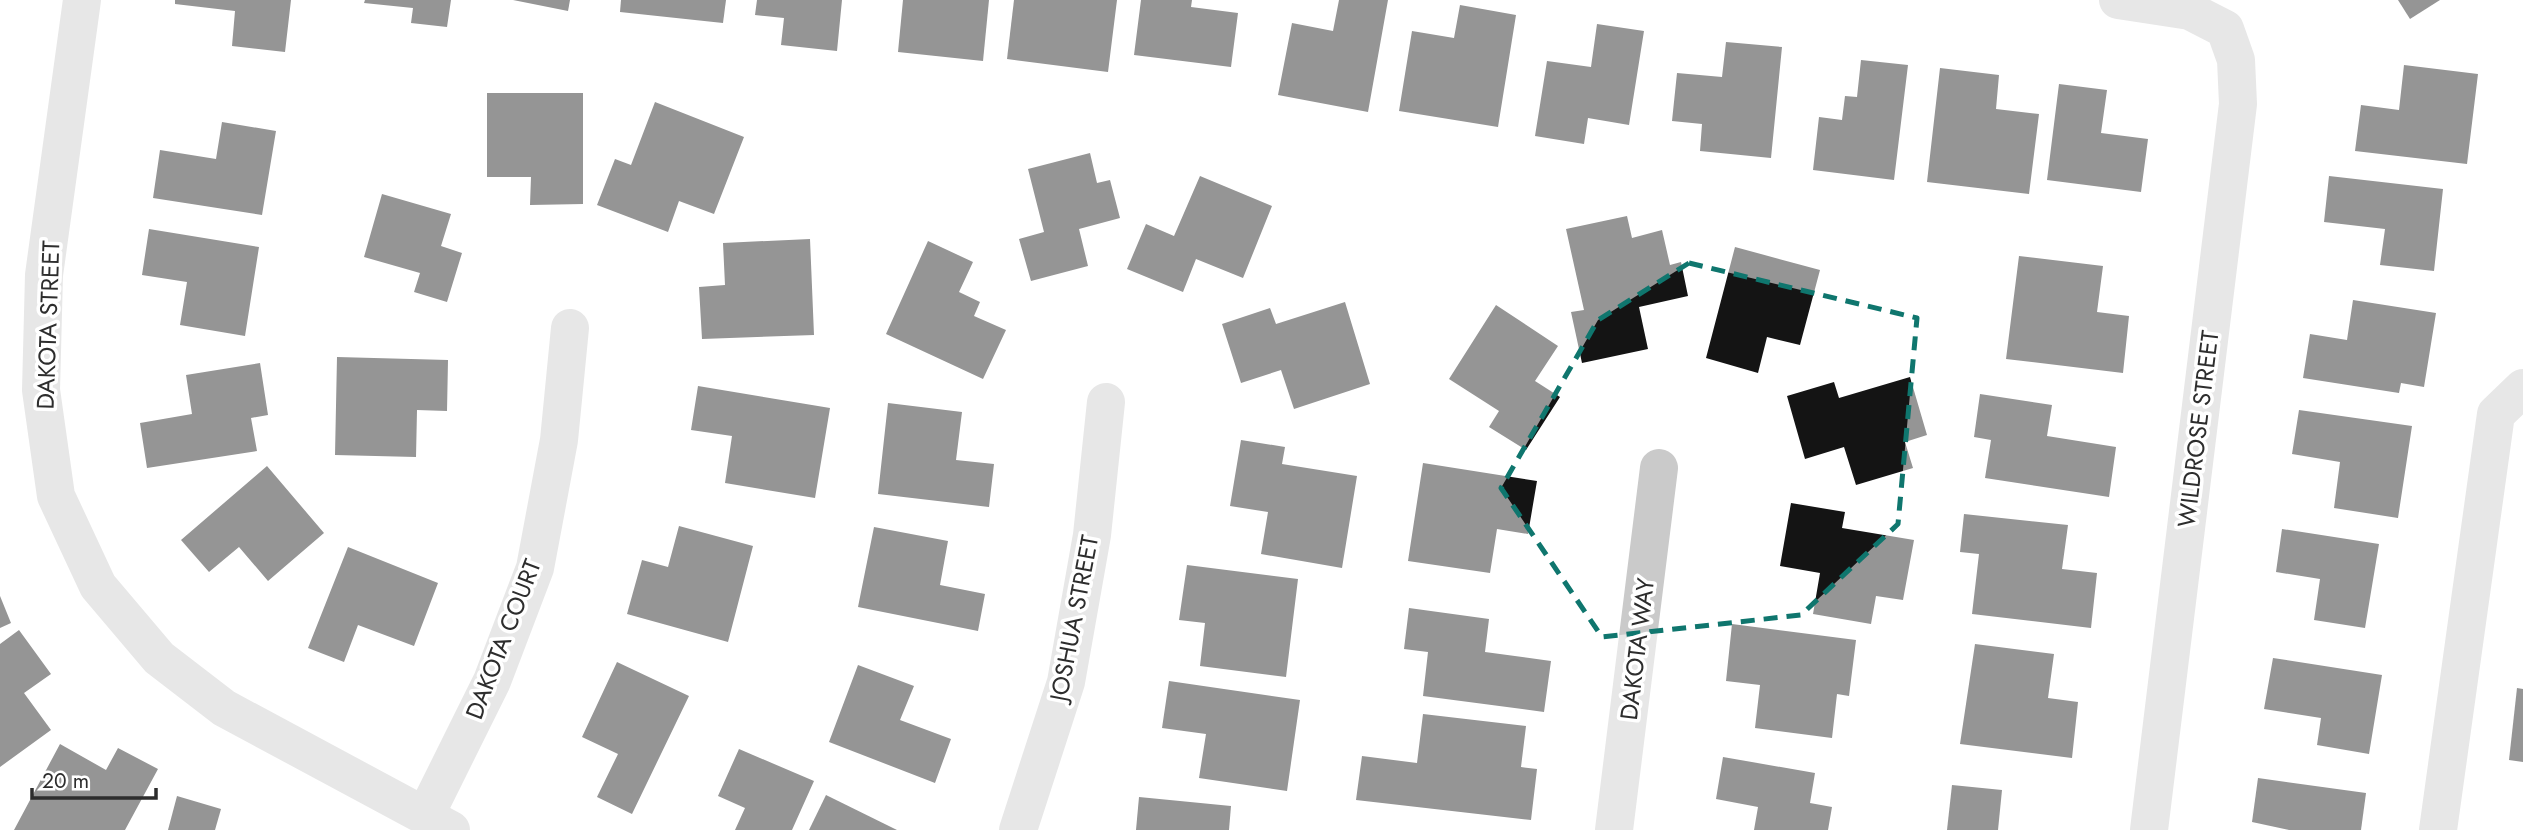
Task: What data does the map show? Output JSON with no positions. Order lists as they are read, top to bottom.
{
  "streets": {
    "street": [
      "DAKOTA STREET",
      "WILDROSE STREET",
      "JOSHUA STREET",
      "DAKOTA COURT",
      "DAKOTA WAY"
    ]
  },
  "crossings": [
    ["DAKOTA STREET", "DAKOTA COURT"]
  ],
  "scale_bar": "20 m"
}
